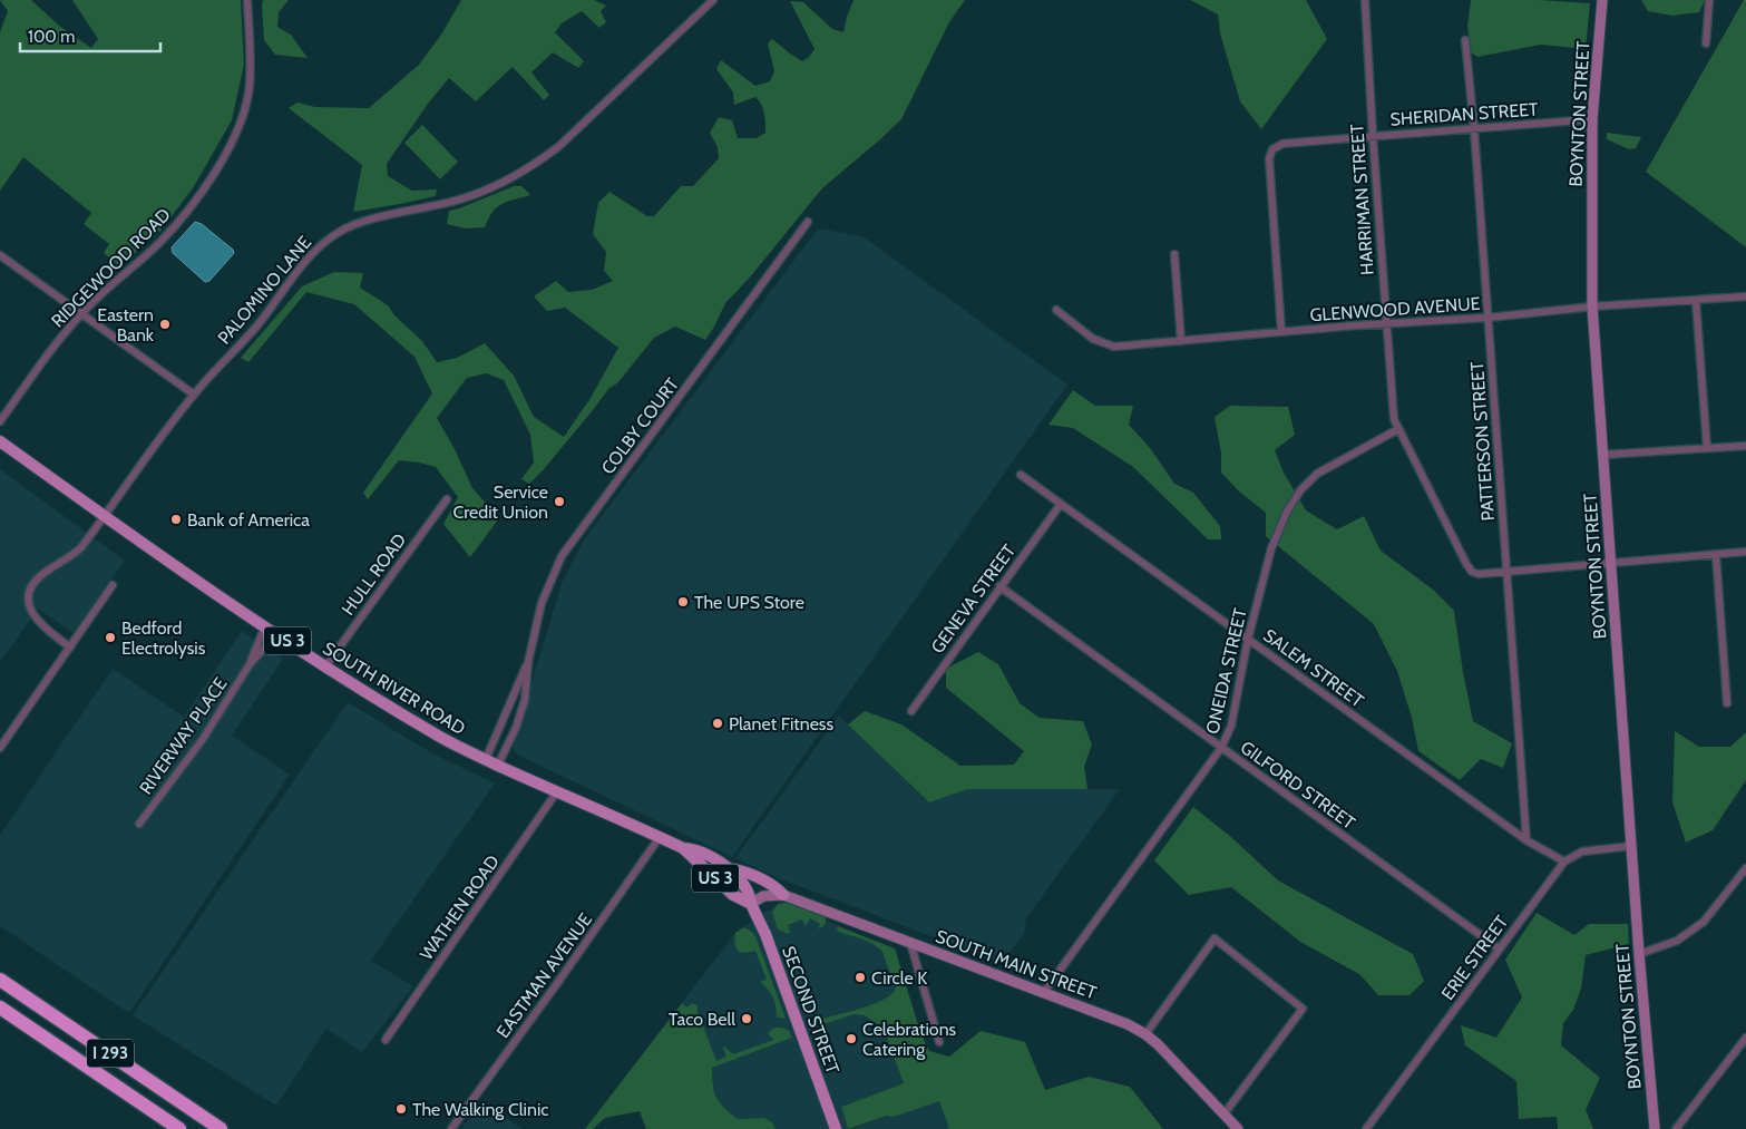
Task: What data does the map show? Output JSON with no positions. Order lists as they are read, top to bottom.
{
  "streets": {
    "highway": ["I 293"],
    "main road": ["US 3", "SOUTH RIVER ROAD", "SECOND STREET"],
    "street": [
      "SHERIDAN STREET",
      "BOYNTON STREET",
      "HARRIMAN STREET",
      "RIDGEWOOD ROAD",
      "PALOMINO LANE",
      "GLENWOOD AVENUE",
      "COLBY COURT",
      "PATTERSON STREET",
      "HULL ROAD",
      "GENEVA STREET",
      "SALEM STREET",
      "ONEIDA STREET",
      "RIVERWAY PLACE",
      "GILFORD STREET",
      "WATHEN ROAD",
      "ERIE STREET",
      "SOUTH MAIN STREET",
      "EASTMAN AVENUE"
    ]
  },
  "crossings": [
    ["SHERIDAN STREET", "BOYNTON STREET"],
    ["SHERIDAN STREET", "HARRIMAN STREET"],
    ["SHERIDAN STREET", "GLENWOOD AVENUE"],
    ["SHERIDAN STREET", "PATTERSON STREET"],
    ["BOYNTON STREET", "GLENWOOD AVENUE"],
    ["BOYNTON STREET", "ERIE STREET"],
    ["HARRIMAN STREET", "GLENWOOD AVENUE"],
    ["HARRIMAN STREET", "PATTERSON STREET"],
    ["HARRIMAN STREET", "ONEIDA STREET"],
    ["PALOMINO LANE", "SOUTH RIVER ROAD"],
    ["GLENWOOD AVENUE", "PATTERSON STREET"],
    ["COLBY COURT", "SOUTH RIVER ROAD"],
    ["PATTERSON STREET", "SALEM STREET"],
    ["HULL ROAD", "SOUTH RIVER ROAD"],
    ["GENEVA STREET", "SALEM STREET"],
    ["GENEVA STREET", "GILFORD STREET"],
    ["SALEM STREET", "ONEIDA STREET"],
    ["SALEM STREET", "ERIE STREET"],
    ["ONEIDA STREET", "GILFORD STREET"],
    ["ONEIDA STREET", "SOUTH MAIN STREET"],
    ["SOUTH RIVER ROAD", "RIVERWAY PLACE"],
    ["SOUTH RIVER ROAD", "WATHEN ROAD"],
    ["SOUTH RIVER ROAD", "SOUTH MAIN STREET"],
    ["SOUTH RIVER ROAD", "EASTMAN AVENUE"],
    ["SOUTH RIVER ROAD", "SECOND STREET"],
    ["GILFORD STREET", "ERIE STREET"],
    ["SOUTH MAIN STREET", "SECOND STREET"]
  ],
  "places": [
    "Eastern Bank",
    "Service Credit Union",
    "Bank of America",
    "The UPS Store",
    "Bedford Electrolysis",
    "Planet Fitness",
    "Circle K",
    "Taco Bell",
    "Celebrations Catering",
    "The Walking Clinic"
  ],
  "scale_bar": "100 m"
}
